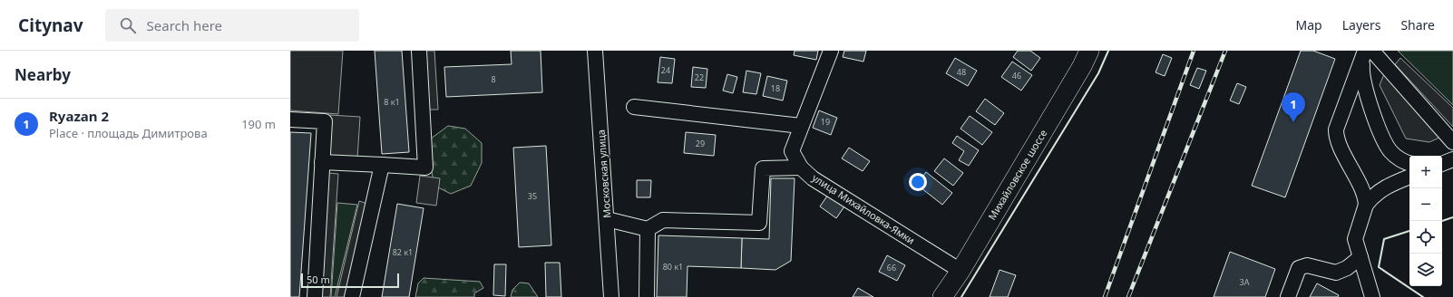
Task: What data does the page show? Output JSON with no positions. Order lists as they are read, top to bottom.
{
  "streets": {
    "main road": ["Михайловское шоссе"],
    "street": ["Московская улица", "улица Михайловка-Ямки"]
  },
  "crossings": [
    ["Михайловское шоссе", "улица Михайловка-Ямки"]
  ],
  "house_numbers": [
    "24",
    "48",
    "46",
    "22",
    "8",
    "18",
    "8 к1",
    "19",
    "29",
    "35",
    "82 к1",
    "80 к1",
    "66",
    "3А"
  ],
  "scale_bar": "50 m",
  "page": {
    "header": "Citynav",
    "search": "Search here",
    "nav": ["Map", "Layers", "Share"],
    "heading": "Nearby",
    "pins": "1",
    "list": [
      {
        "mark": "1",
        "name": "Ryazan 2",
        "note": "Place · площадь Димитрова",
        "value": "190 m"
      }
    ],
    "map_buttons": ["+", "−"],
    "scale": "50 m"
  }
}
